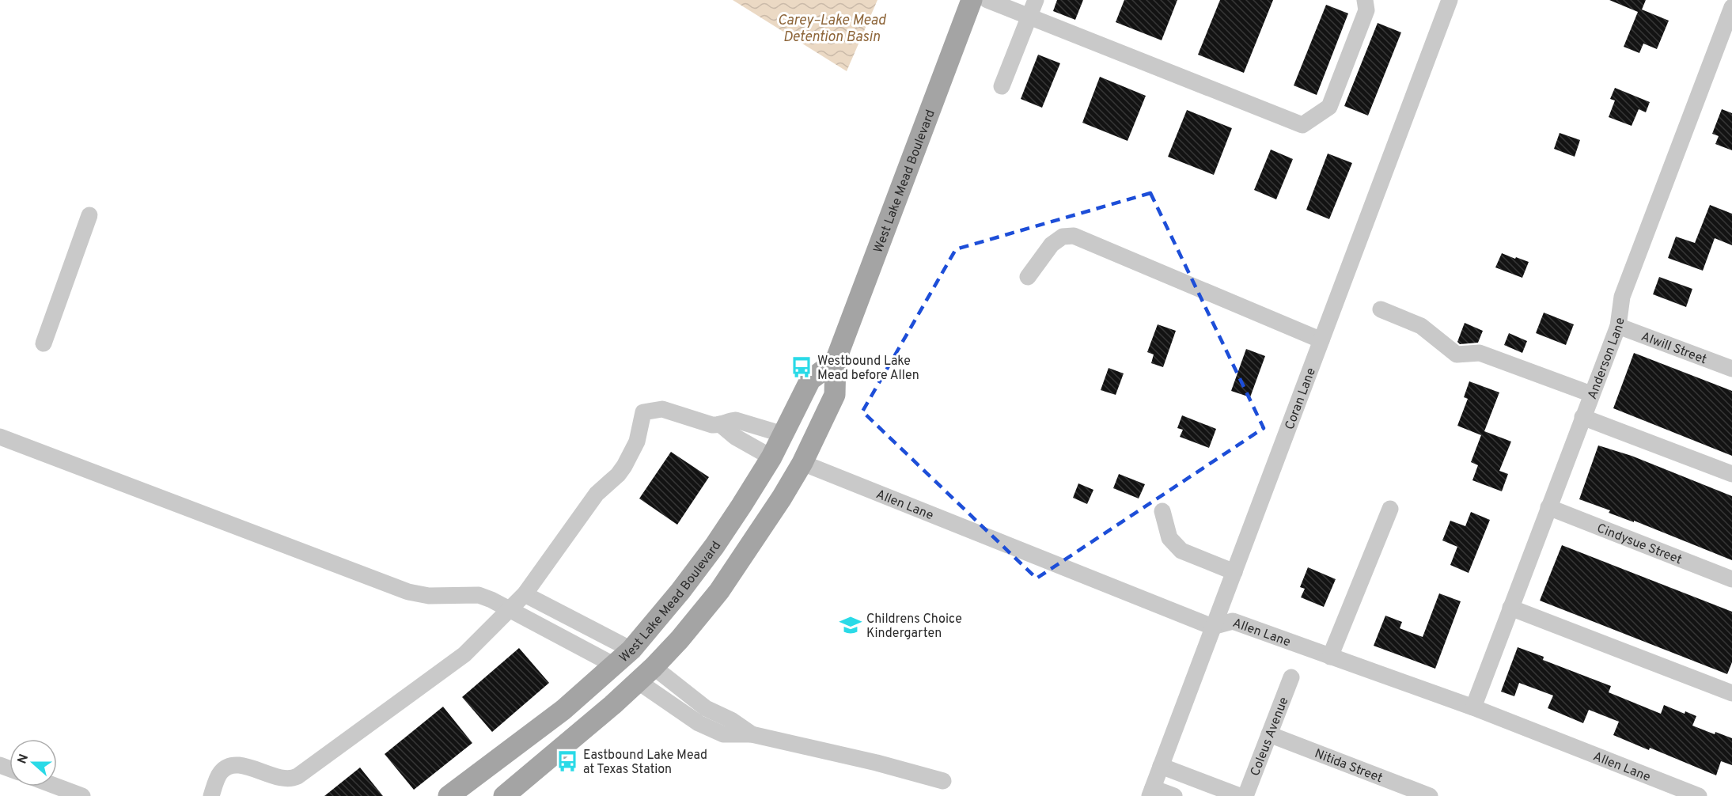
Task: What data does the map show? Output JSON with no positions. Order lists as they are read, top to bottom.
{
  "streets": {
    "main road": ["West Lake Mead Boulevard"],
    "street": [
      "Alwill Street",
      "Anderson Lane",
      "Coran Lane",
      "Allen Lane",
      "Cindysue Street",
      "Coleus Avenue",
      "Nitida Street"
    ]
  },
  "crossings": [
    ["West Lake Mead Boulevard", "Allen Lane"],
    ["Alwill Street", "Anderson Lane"],
    ["Anderson Lane", "Allen Lane"],
    ["Anderson Lane", "Cindysue Street"],
    ["Coran Lane", "Allen Lane"],
    ["Coleus Avenue", "Nitida Street"]
  ],
  "water": ["Carey–Lake Mead Detention Basin"],
  "places": {
    "bus stop": ["Westbound Lake Mead before Allen", "Eastbound Lake Mead at Texas Station"],
    "school or university": ["Childrens Choice Kindergarten"]
  },
  "north": "left"
}
